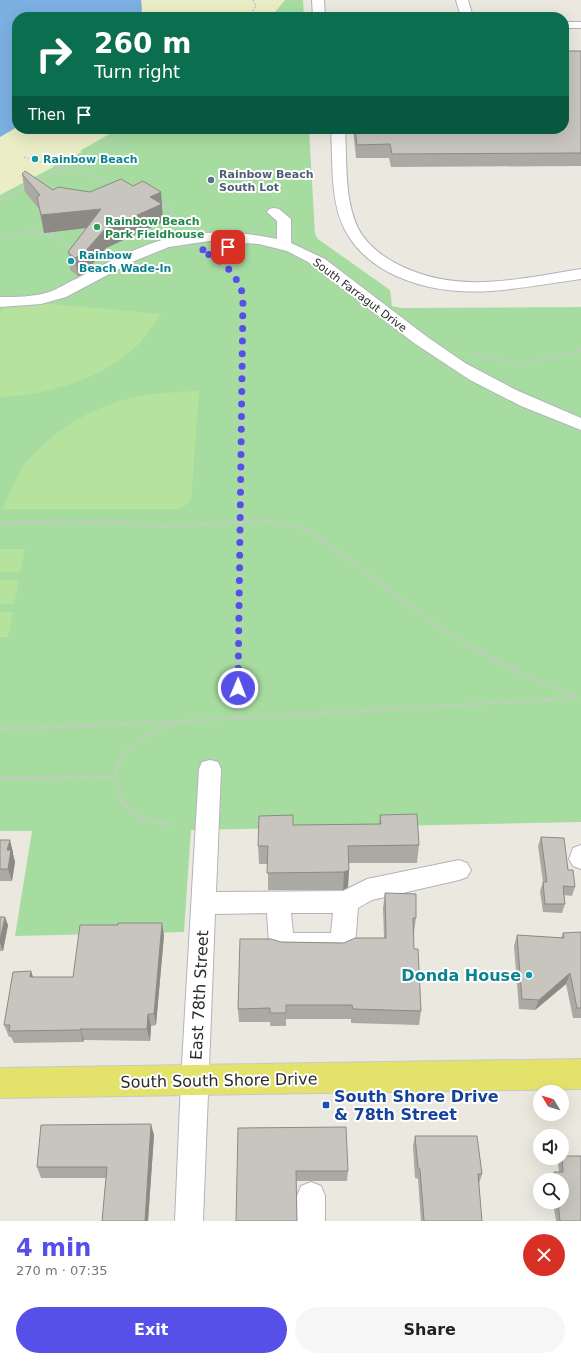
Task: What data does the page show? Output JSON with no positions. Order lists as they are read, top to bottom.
{
  "streets": {
    "main road": ["South South Shore Drive"],
    "street": ["South Farragut Drive", "East 78th Street"]
  },
  "crossings": [
    ["East 78th Street", "South South Shore Drive"]
  ],
  "places": {
    "other": [
      "Rainbow Beach",
      "Rainbow Beach South Lot",
      "Rainbow Beach Park Fieldhouse",
      "Rainbow Beach Wade-In",
      "Donda House"
    ],
    "transit": ["South Shore Drive & 78th Street"]
  },
  "north": "top left",
  "page": {
    "turn": ["260 m", "Turn right"],
    "then": "Then",
    "heading": ["4 min", "270 m · 07:35"],
    "buttons": ["Exit", "Share"]
  }
}
